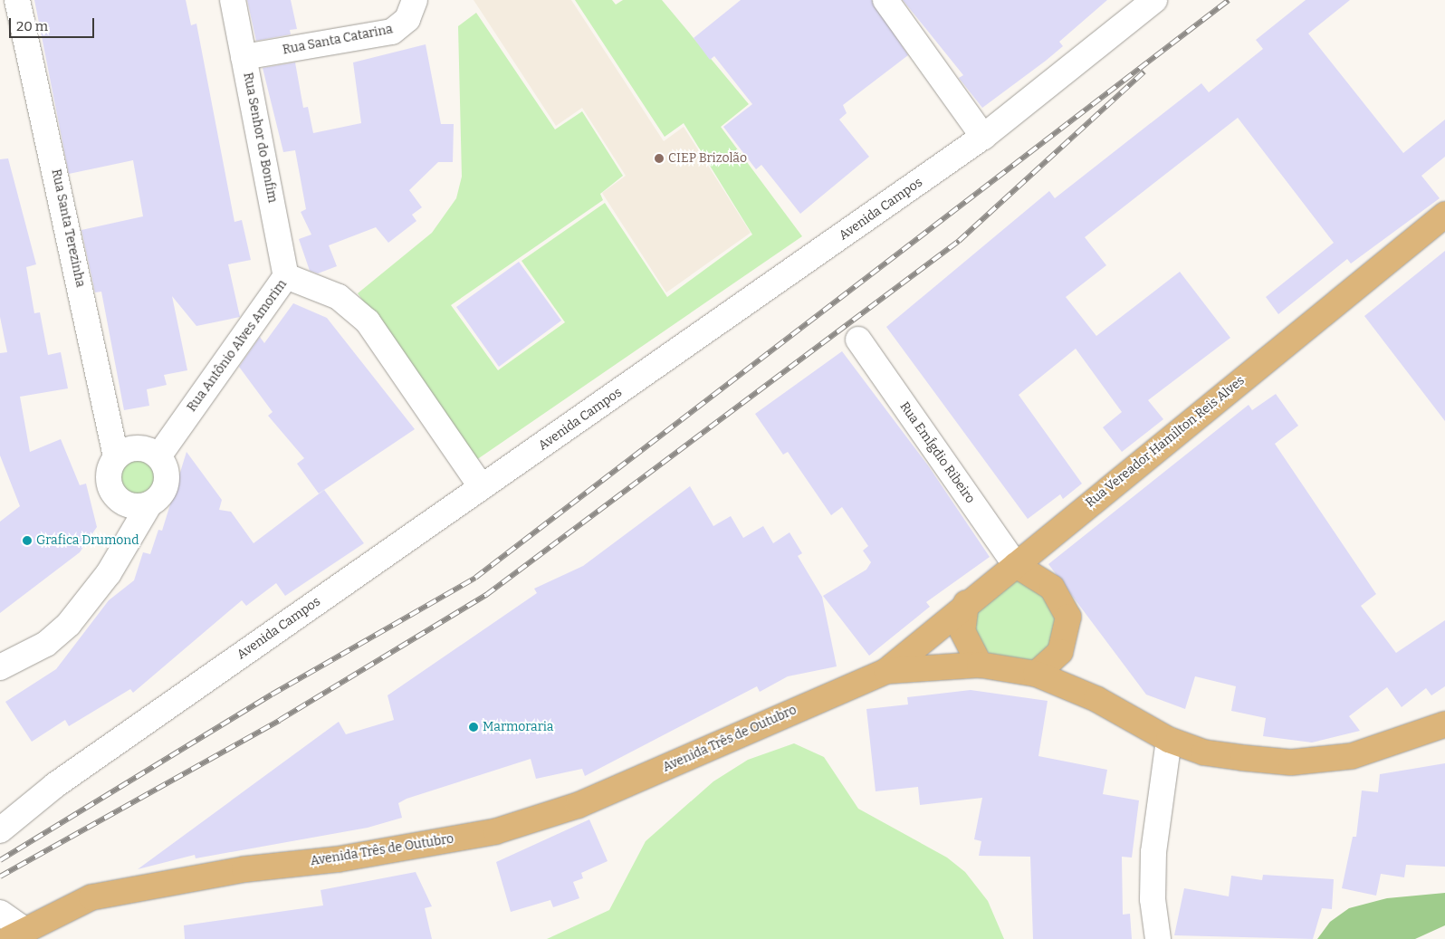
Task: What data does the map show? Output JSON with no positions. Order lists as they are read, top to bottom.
{
  "streets": {
    "main road": ["Rua Vereador Hamilton Reis Alves", "Avenida Três de Outubro"],
    "street": [
      "Rua Santa Catarina",
      "Rua Senhor do Bonfim",
      "Avenida Campos",
      "Rua Santa Terezinha",
      "Rua Antônio Alves Amorim",
      "Rua EmÍgdio Ribeiro"
    ]
  },
  "crossings": [
    ["Rua Santa Catarina", "Rua Senhor do Bonfim"],
    ["Rua Senhor do Bonfim", "Rua Antônio Alves Amorim"],
    ["Avenida Campos", "Rua Antônio Alves Amorim"],
    ["Rua Santa Terezinha", "Rua Antônio Alves Amorim"],
    ["Rua Vereador Hamilton Reis Alves", "Rua EmÍgdio Ribeiro"],
    ["Rua Vereador Hamilton Reis Alves", "Avenida Três de Outubro"],
    ["Rua EmÍgdio Ribeiro", "Avenida Três de Outubro"]
  ],
  "places": ["CIEP Brizolão", "Grafica Drumond", "Marmoraria"],
  "scale_bar": "20 m"
}
